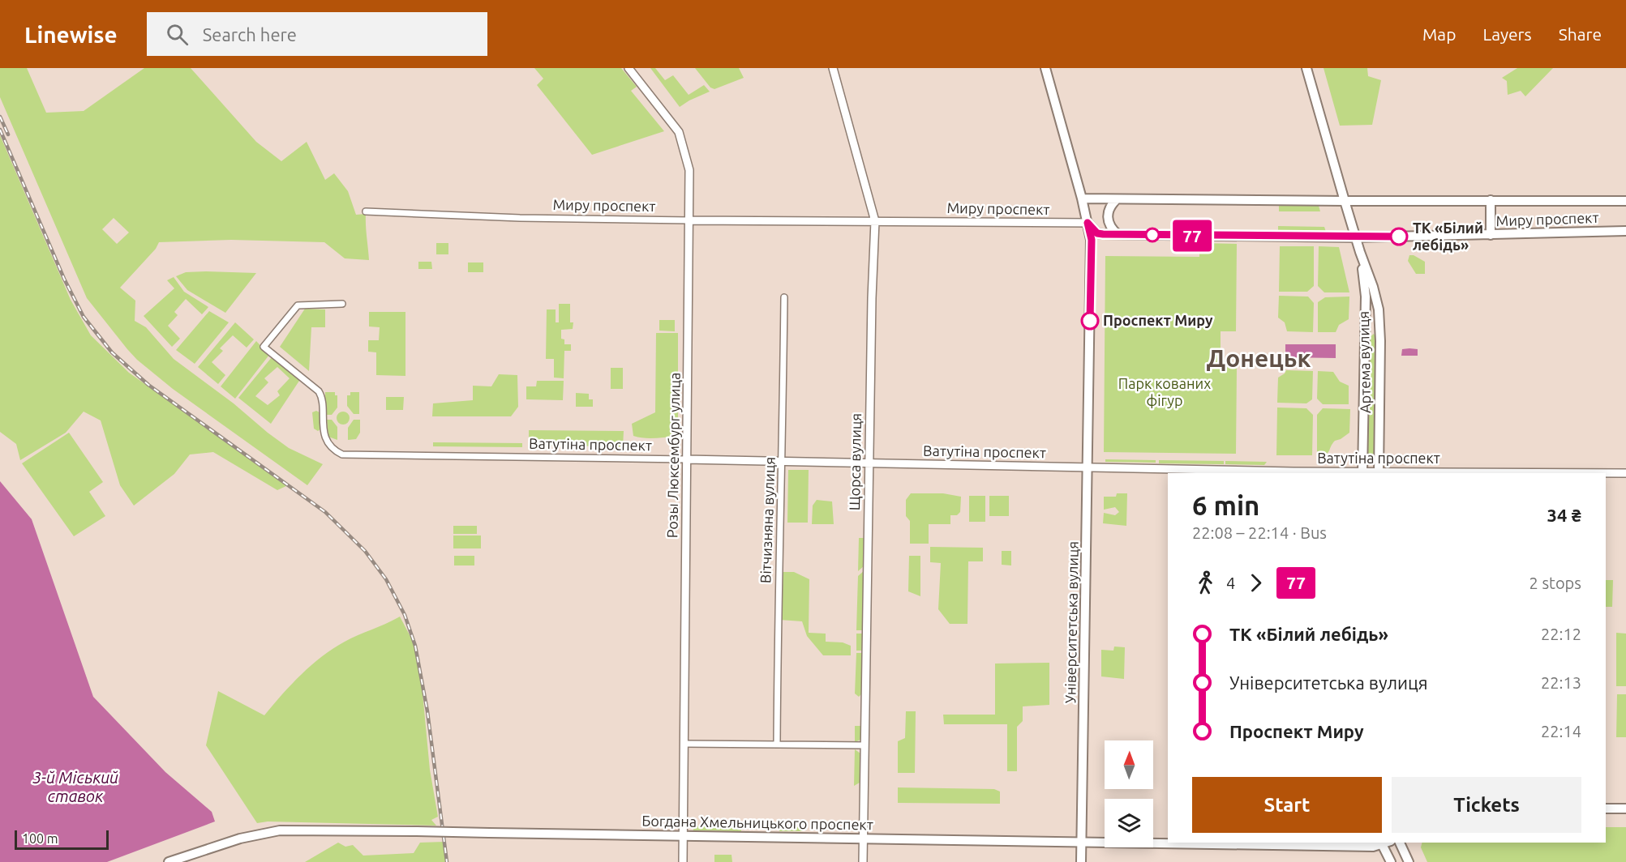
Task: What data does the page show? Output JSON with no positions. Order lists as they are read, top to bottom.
{
  "streets": {
    "main road": [
      "Миру проспект",
      "Артема вулиця",
      "Університетська вулиця",
      "Богдана Хмельницького проспект"
    ],
    "street": [
      "Ватутіна проспект",
      "Розы Люксембург улица",
      "Щорса вулиця",
      "Вітчизняна вулиця"
    ]
  },
  "crossings": [
    ["Миру проспект", "Артема вулиця"],
    ["Миру проспект", "Розы Люксембург улица"],
    ["Миру проспект", "Щорса вулиця"],
    ["Миру проспект", "Університетська вулиця"],
    ["Артема вулиця", "Ватутіна проспект"],
    ["Ватутіна проспект", "Розы Люксембург улица"],
    ["Ватутіна проспект", "Щорса вулиця"],
    ["Ватутіна проспект", "Вітчизняна вулиця"],
    ["Ватутіна проспект", "Університетська вулиця"],
    ["Розы Люксембург улица", "Богдана Хмельницького проспект"],
    ["Щорса вулиця", "Богдана Хмельницького проспект"],
    ["Університетська вулиця", "Богдана Хмельницького проспект"]
  ],
  "districts": ["Донецьк"],
  "water": ["3-й Міський ставок"],
  "parks": ["Парк кованих фігур"],
  "places": ["ТК «Білий лебідь»", "Проспект Миру"],
  "lines": ["bus line 77"],
  "scale_bar": "100 m",
  "north": "top",
  "page": {
    "header": "Linewise",
    "search": "Search here",
    "nav": ["Map", "Layers", "Share"],
    "on_map": "77",
    "heading": ["6 min", "22:08 – 22:14 · Bus", "34 ₴"],
    "legs": ["4", "77", "2 stops"],
    "list": [
      {
        "name": "ТК «Білий лебідь»",
        "value": "22:12"
      },
      {
        "name": "Університетська вулиця",
        "value": "22:13"
      },
      {
        "name": "Проспект Миру",
        "value": "22:14"
      }
    ],
    "buttons": ["Start", "Tickets"],
    "scale": "100 m"
  }
}
